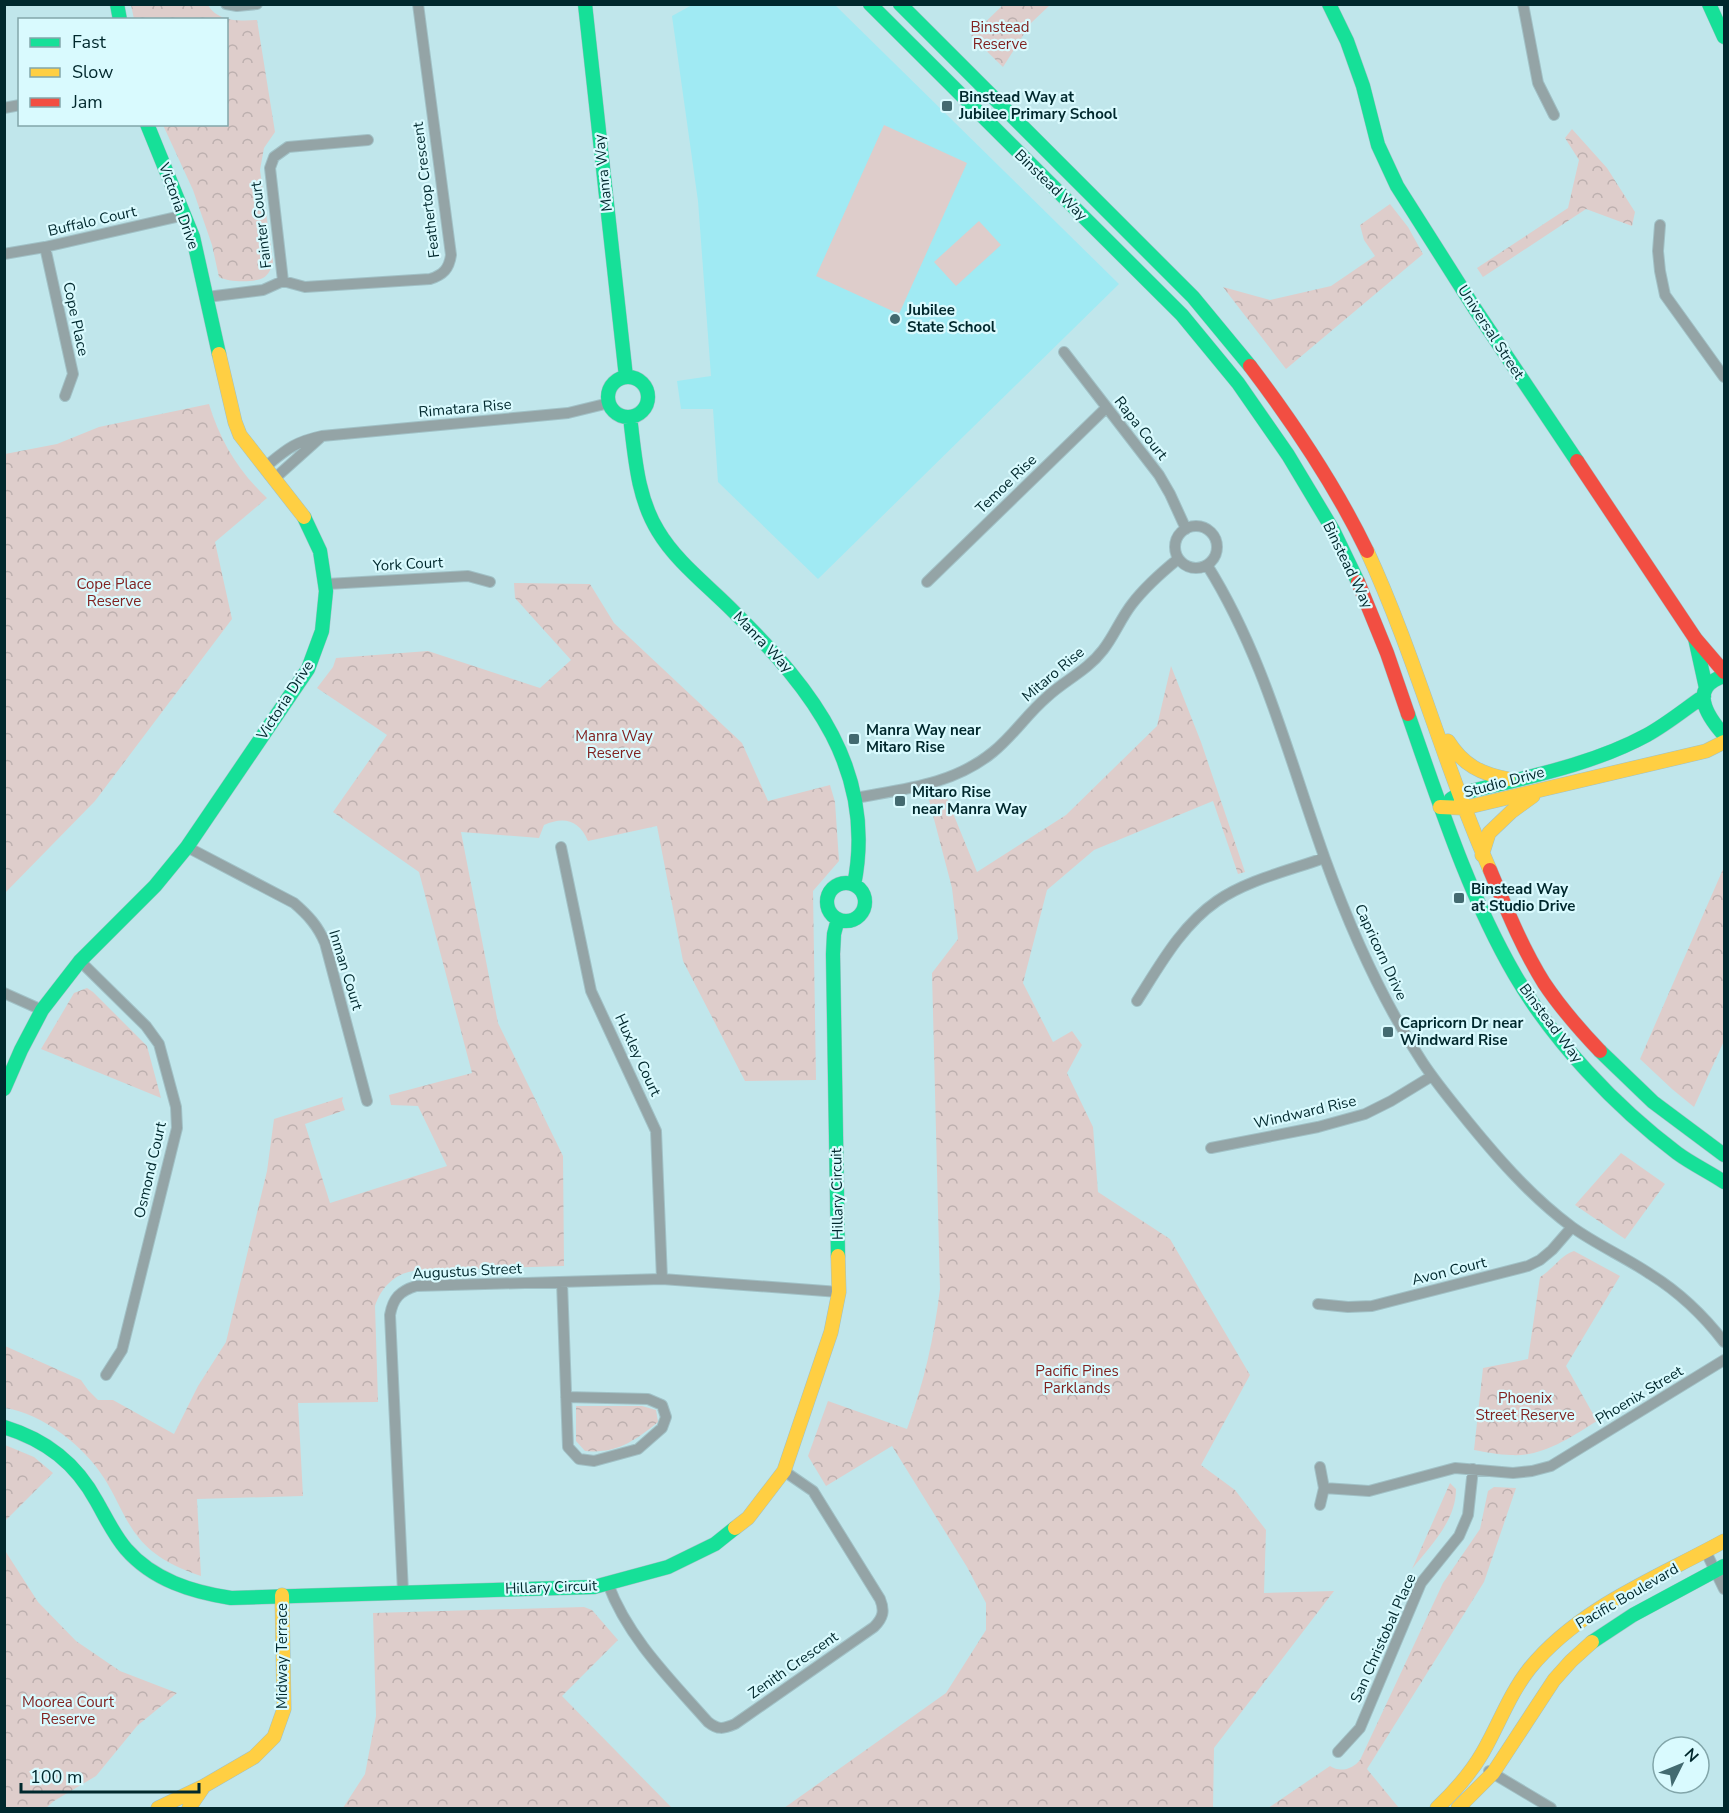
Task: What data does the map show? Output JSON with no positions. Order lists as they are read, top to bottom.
{
  "streets": {
    "street": [
      "Manra Way",
      "Binstead Way",
      "Feathertop Crescent",
      "Victoria Drive",
      "Buffalo Court",
      "Fainter Court",
      "Cope Place",
      "Universal Street",
      "Rimatara Rise",
      "Rapa Court",
      "Temoe Rise",
      "York Court",
      "Mitaro Rise",
      "Studio Drive",
      "Capricorn Drive",
      "Inman Court",
      "Huxley Court",
      "Windward Rise",
      "Osmond Court",
      "Hillary Circuit",
      "Augustus Street",
      "Avon Court",
      "Phoenix Street",
      "Pacific Boulevard",
      "San Christobal Place",
      "Midway Terrace",
      "Zenith Crescent"
    ]
  },
  "crossings": [
    ["Manra Way", "Rimatara Rise"],
    ["Manra Way", "Mitaro Rise"],
    ["Manra Way", "Hillary Circuit"],
    ["Binstead Way", "Studio Drive"],
    ["Feathertop Crescent", "Fainter Court"],
    ["Victoria Drive", "Buffalo Court"],
    ["Victoria Drive", "Rimatara Rise"],
    ["Victoria Drive", "York Court"],
    ["Victoria Drive", "Inman Court"],
    ["Victoria Drive", "Osmond Court"],
    ["Buffalo Court", "Cope Place"],
    ["Universal Street", "Studio Drive"],
    ["Rapa Court", "Temoe Rise"],
    ["Rapa Court", "Mitaro Rise"],
    ["Rapa Court", "Capricorn Drive"],
    ["Mitaro Rise", "Capricorn Drive"],
    ["Capricorn Drive", "Windward Rise"],
    ["Capricorn Drive", "Avon Court"],
    ["Huxley Court", "Augustus Street"],
    ["Hillary Circuit", "Augustus Street"],
    ["Hillary Circuit", "Midway Terrace"],
    ["Hillary Circuit", "Zenith Crescent"],
    ["Phoenix Street", "San Christobal Place"]
  ],
  "parks": [
    "Binstead Reserve",
    "Cope Place Reserve",
    "Manra Way Reserve",
    "Pacific Pines Parklands",
    "Phoenix Street Reserve",
    "Moorea Court Reserve"
  ],
  "places": {
    "transit": [
      "Binstead Way at Jubilee Primary School",
      "Manra Way near Mitaro Rise",
      "Mitaro Rise near Manra Way",
      "Binstead Way at Studio Drive",
      "Capricorn Dr near Windward Rise"
    ],
    "other": ["Jubilee State School"]
  },
  "legend": ["Fast", "Slow", "Jam"],
  "scale_bar": "100 m",
  "north": "top right"
}
